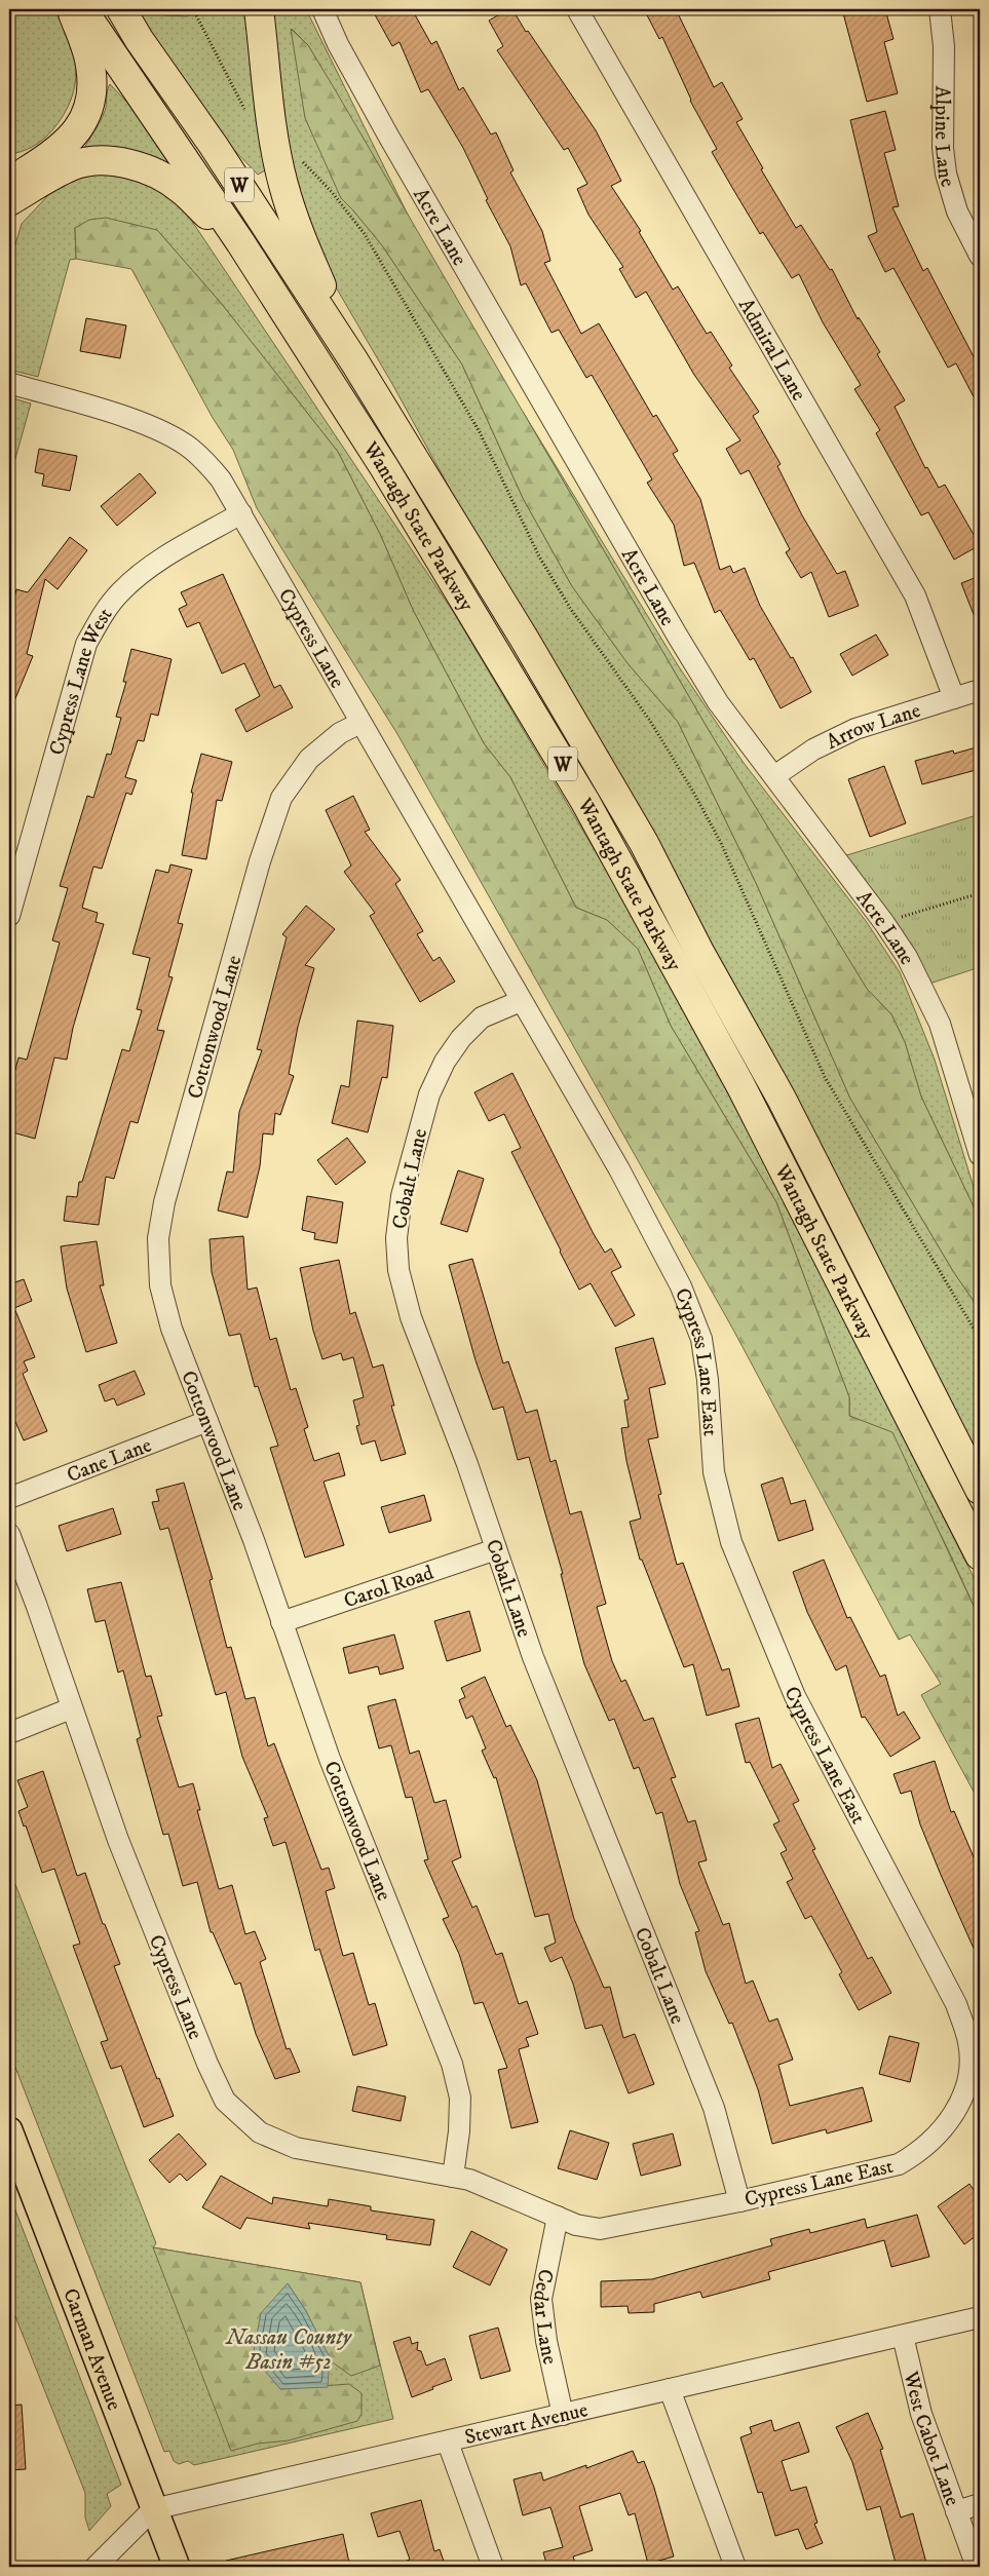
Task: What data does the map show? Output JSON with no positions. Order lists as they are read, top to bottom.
{
  "streets": {
    "highway": ["W", "Wantagh State Parkway"],
    "main road": ["Carman Avenue"],
    "street": [
      "Alpine Lane",
      "Acre Lane",
      "Admiral Lane",
      "Cypress Lane",
      "Cypress Lane West",
      "Arrow Lane",
      "Cottonwood Lane",
      "Cobalt Lane",
      "Cypress Lane East",
      "Cane Lane",
      "Carol Road",
      "Cedar Lane",
      "Stewart Avenue",
      "West Cabot Lane"
    ]
  },
  "crossings": [
    ["Acre Lane", "Arrow Lane"],
    ["Admiral Lane", "Arrow Lane"],
    ["Cypress Lane", "Cypress Lane West"],
    ["Cypress Lane", "Cottonwood Lane"],
    ["Cypress Lane", "Cobalt Lane"],
    ["Cypress Lane", "Cypress Lane East"],
    ["Cypress Lane", "Cedar Lane"],
    ["Cottonwood Lane", "Cane Lane"],
    ["Cottonwood Lane", "Carol Road"],
    ["Cobalt Lane", "Cypress Lane East"],
    ["Cobalt Lane", "Carol Road"],
    ["Cypress Lane East", "Cedar Lane"],
    ["Cedar Lane", "Stewart Avenue"],
    ["Carman Avenue", "Stewart Avenue"],
    ["Stewart Avenue", "West Cabot Lane"]
  ],
  "water": ["Nassau County Basin #52"]
}
